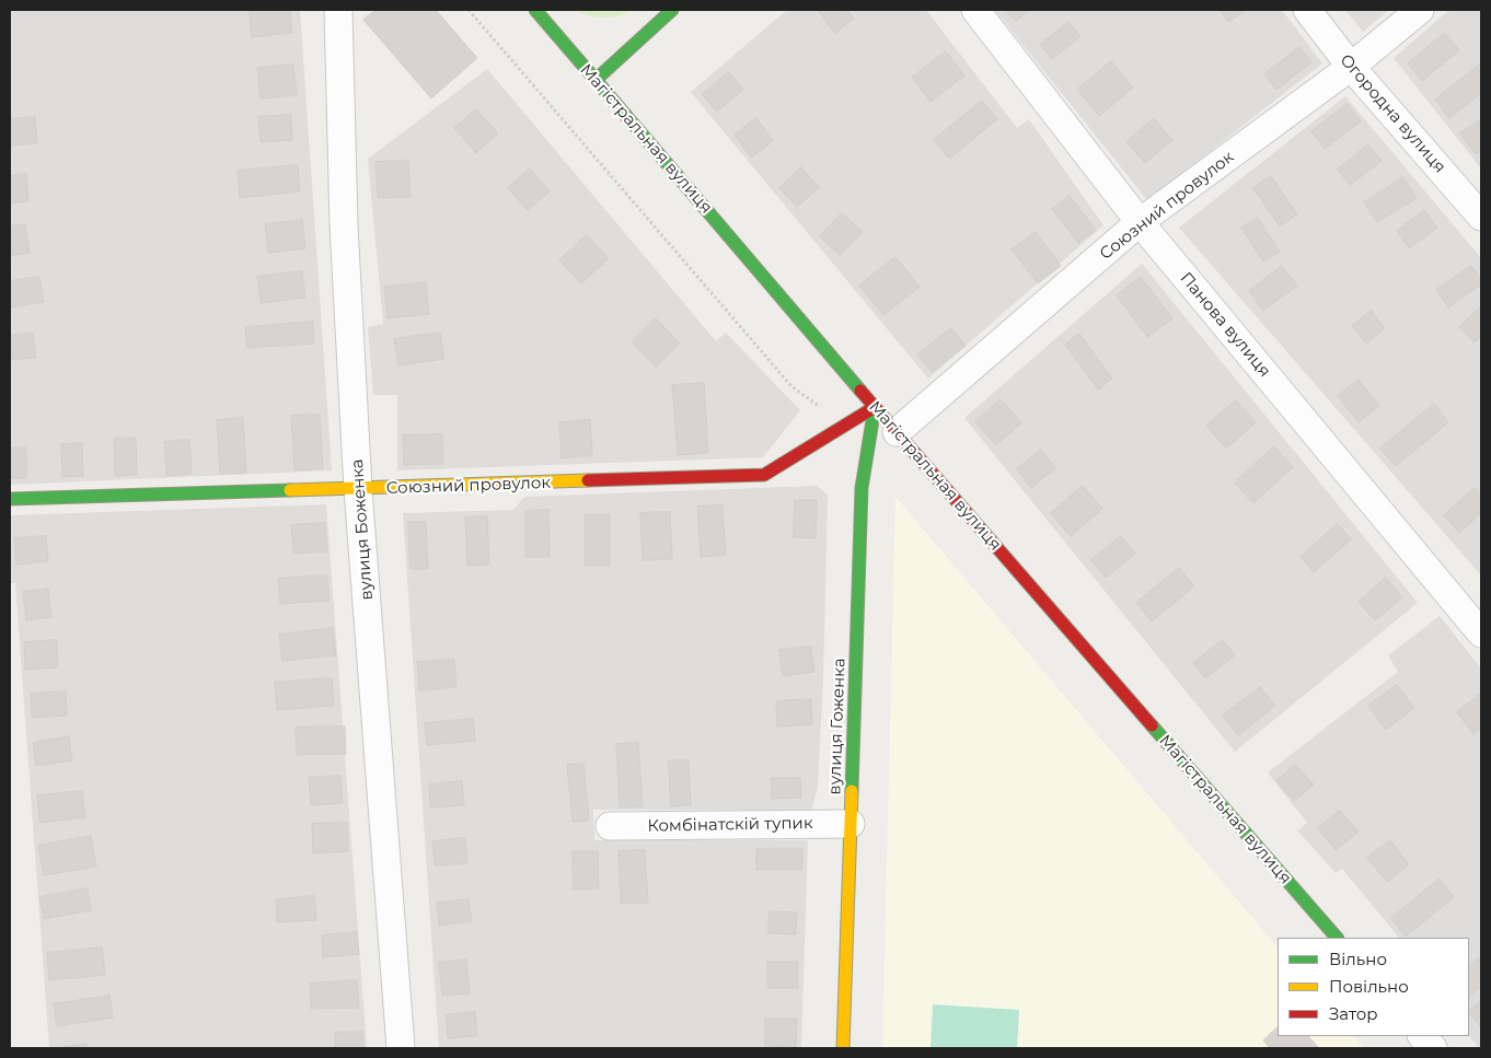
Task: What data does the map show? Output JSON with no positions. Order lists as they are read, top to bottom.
{
  "streets": {
    "street": [
      "Огородна вулиця",
      "Магістральная вулиця",
      "Союзний провулок",
      "Панова вулиця",
      "вулиця Боженка",
      "вулиця Гоженка",
      "Комбінатскій тупик"
    ]
  },
  "crossings": [
    ["Огородна вулиця", "Союзний провулок"],
    ["Магістральная вулиця", "Союзний провулок"],
    ["Магістральная вулиця", "вулиця Гоженка"],
    ["Союзний провулок", "Панова вулиця"],
    ["Союзний провулок", "вулиця Боженка"],
    ["Союзний провулок", "вулиця Гоженка"],
    ["вулиця Гоженка", "Комбінатскій тупик"]
  ],
  "legend": ["Вільно", "Повільно", "Затор"]
}
